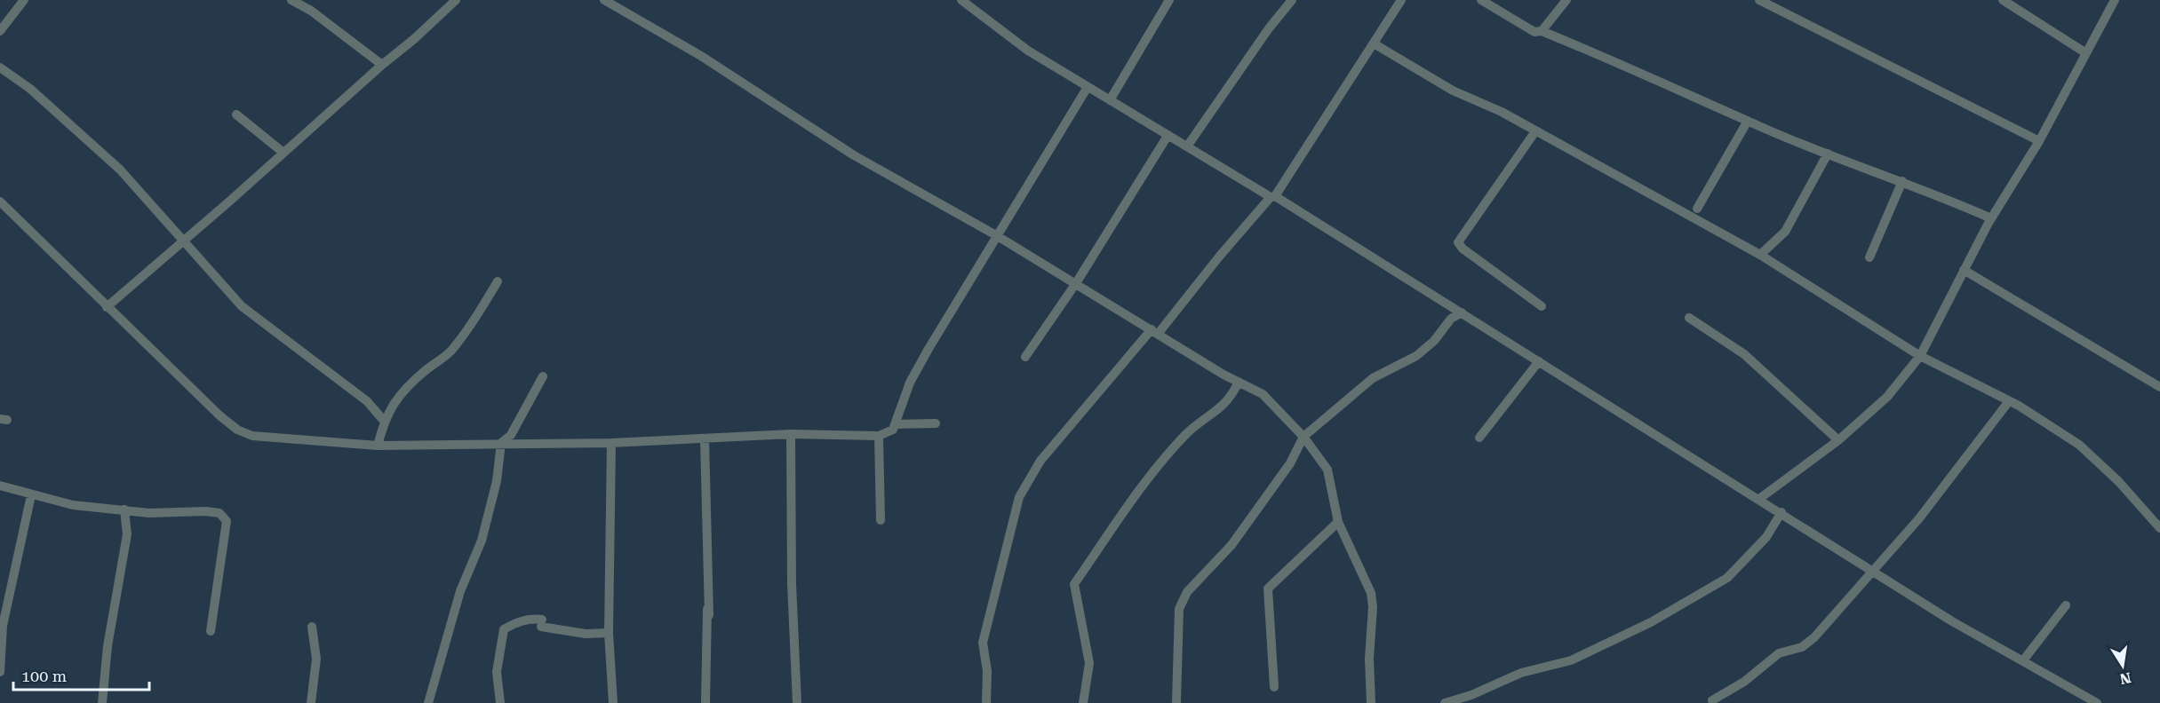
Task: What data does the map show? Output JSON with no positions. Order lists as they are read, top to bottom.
{
  "scale_bar": "100 m",
  "north": "bottom"
}
